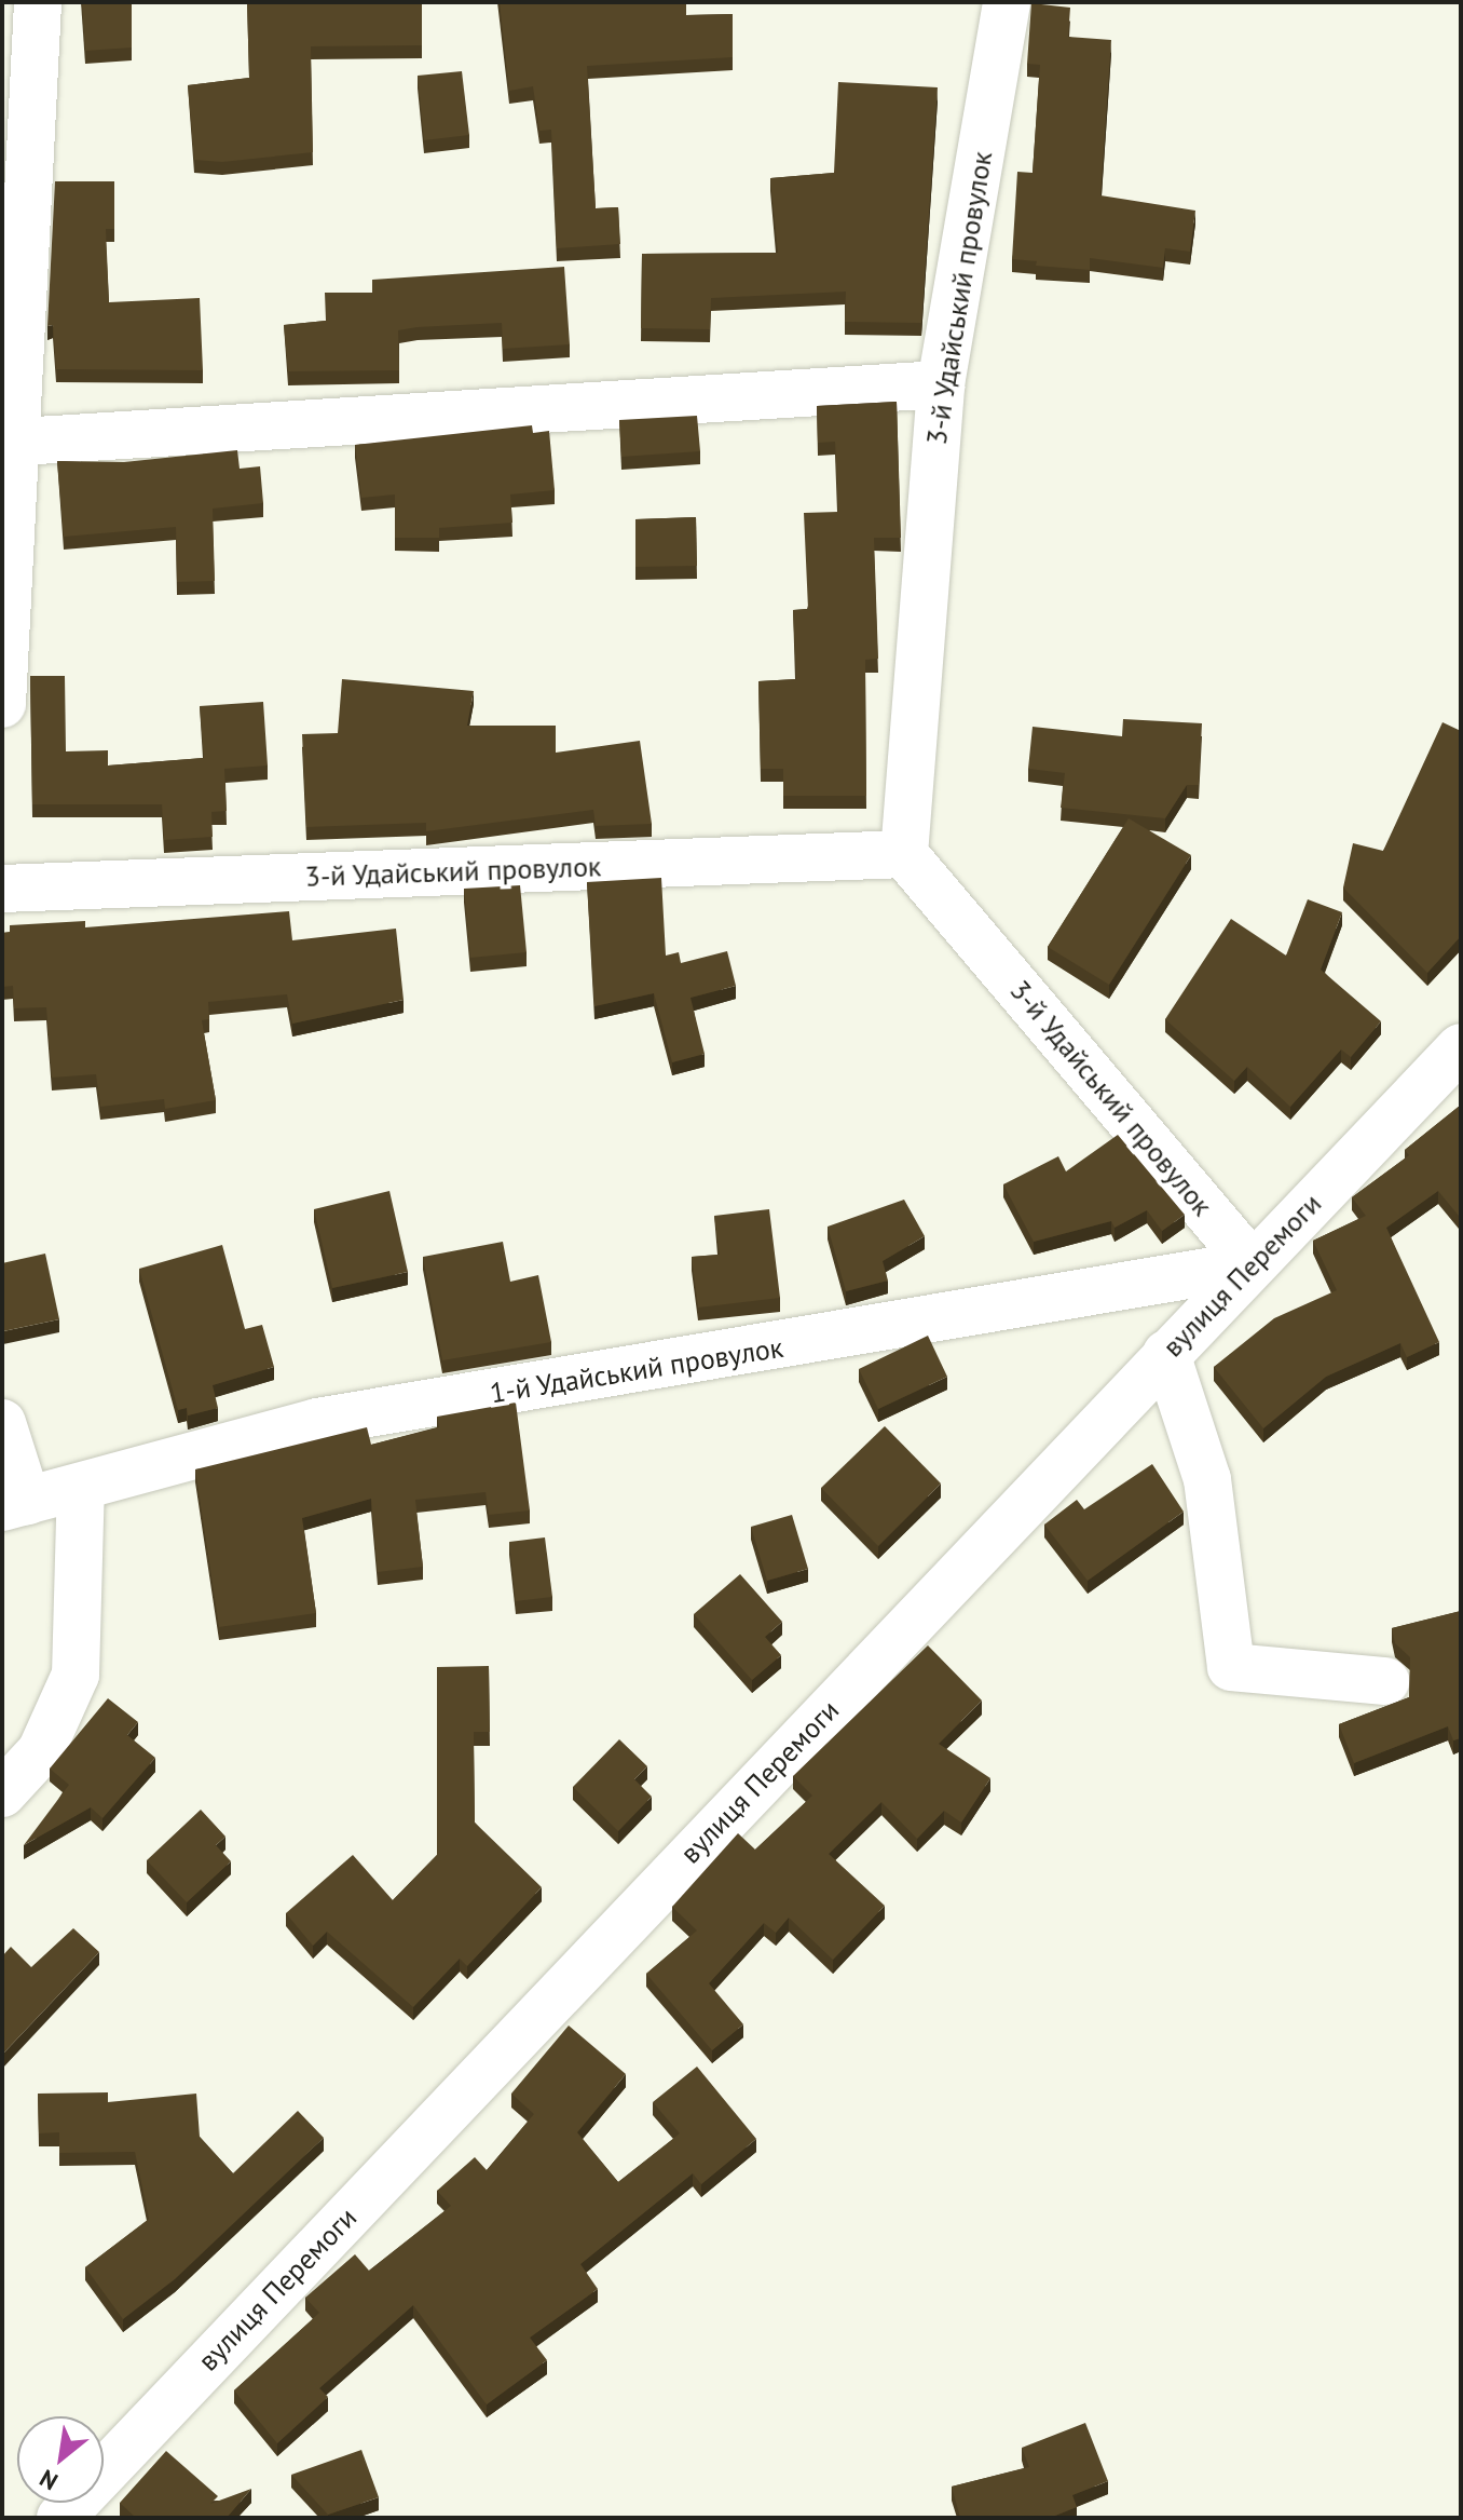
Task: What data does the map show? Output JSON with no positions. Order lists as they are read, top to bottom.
{
  "streets": {
    "street": ["3-й Удайський провулок", "вулиця Перемоги", "1-й Удайський провулок"]
  },
  "crossings": [
    ["3-й Удайський провулок", "вулиця Перемоги"],
    ["3-й Удайський провулок", "1-й Удайський провулок"],
    ["вулиця Перемоги", "1-й Удайський провулок"]
  ],
  "north": "bottom left"
}
